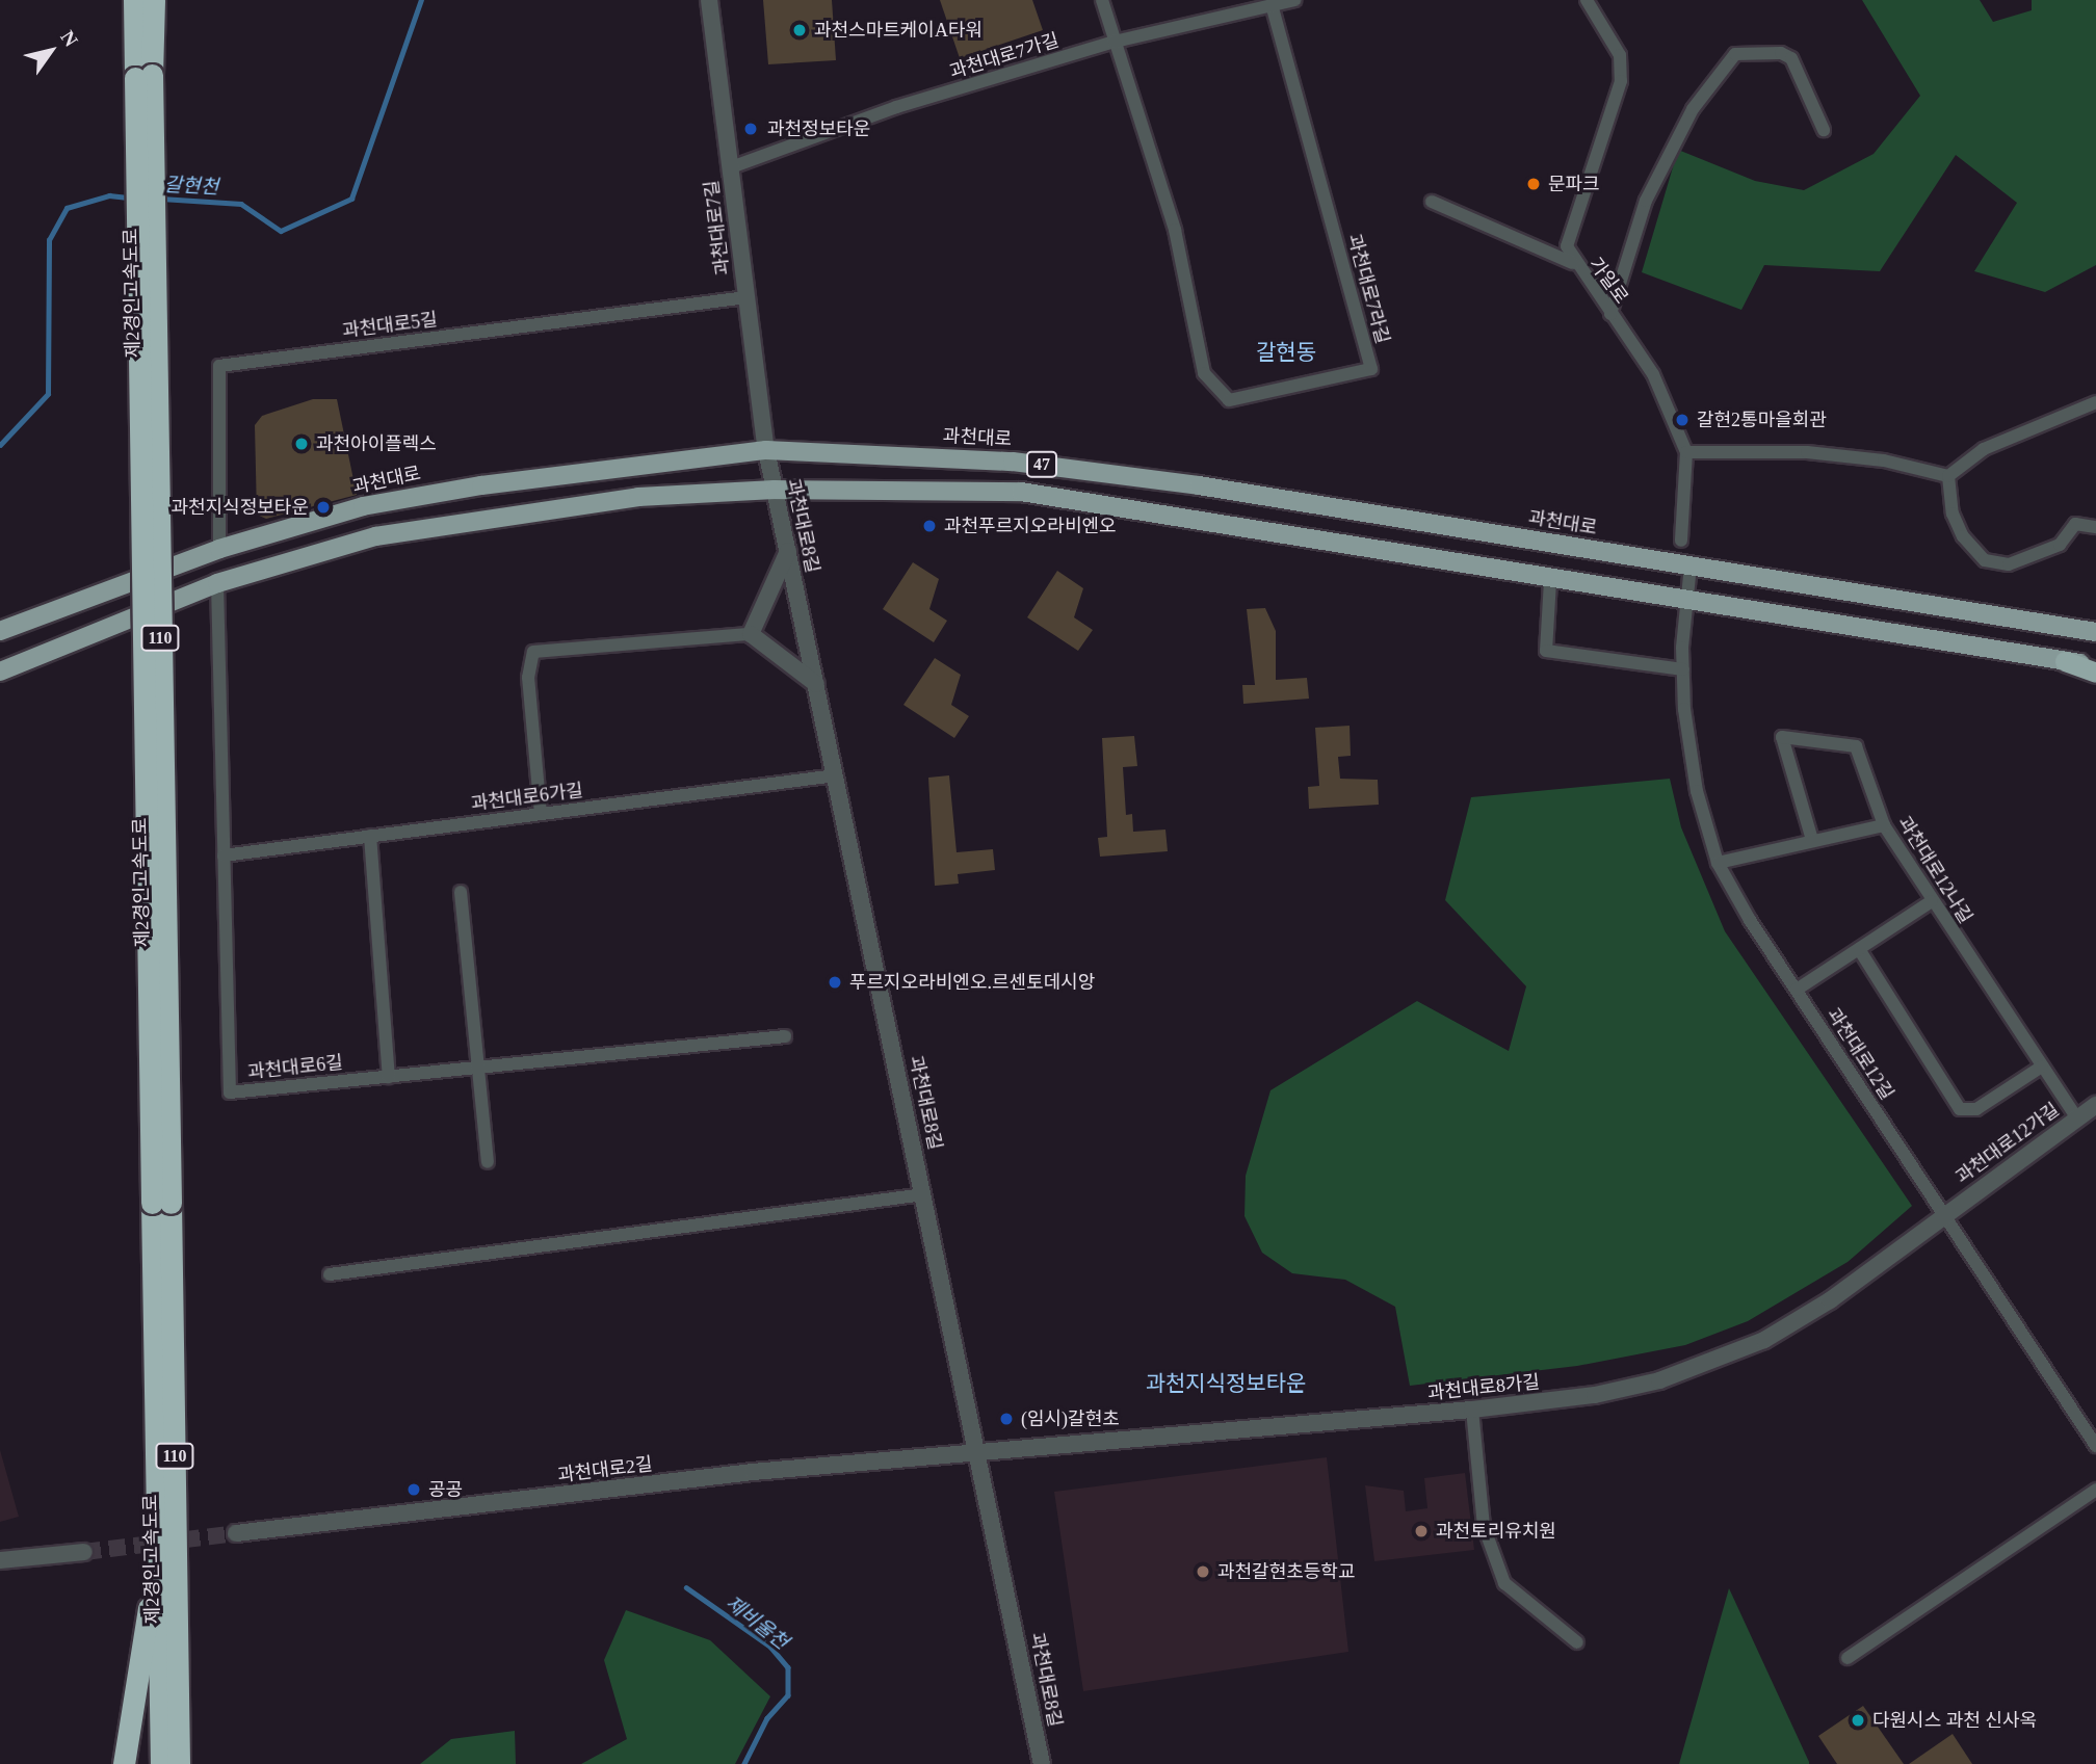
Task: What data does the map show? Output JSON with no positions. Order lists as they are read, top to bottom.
{
  "streets": {
    "highway": ["제2경인고속도로", "110"],
    "main road": ["과천대로", "47"],
    "street": [
      "과천대로7가길",
      "과천대로7길",
      "가일로",
      "과천대로7라길",
      "과천대로5길",
      "과천대로8길",
      "과천대로6가길",
      "과천대로12나길",
      "과천대로12길",
      "과천대로6길",
      "과천대로12가길",
      "과천대로8가길",
      "과천대로2길"
    ]
  },
  "crossings": [
    ["과천대로7가길", "과천대로7길"],
    ["과천대로7가길", "과천대로7라길"],
    ["과천대로7길", "과천대로5길"],
    ["과천대로7길", "과천대로"],
    ["과천대로7길", "과천대로8길"],
    ["과천대로5길", "과천대로"],
    ["과천대로", "과천대로8길"],
    ["과천대로", "과천대로12길"],
    ["과천대로8길", "과천대로6가길"],
    ["과천대로8길", "과천대로8가길"],
    ["과천대로8길", "과천대로2길"],
    ["과천대로6가길", "과천대로6길"],
    ["과천대로12나길", "과천대로12가길"],
    ["과천대로12길", "과천대로12가길"],
    ["과천대로12길", "과천대로8가길"],
    ["과천대로12가길", "과천대로8가길"],
    ["과천대로8가길", "과천대로2길"]
  ],
  "districts": ["갈현동", "과천지식정보타운"],
  "water": ["갈현천", "제비울천"],
  "places": [
    "과천스마트케이A타워",
    "과천정보타운",
    "문파크",
    "갈현2통마을회관",
    "과천아이플렉스",
    "과천지식정보타운",
    "과천푸르지오라비엔오",
    "푸르지오라비엔오.르센토데시앙",
    "(임시)갈현초",
    "공공",
    "과천토리유치원",
    "과천갈현초등학교",
    "다원시스 과천 신사옥"
  ],
  "north": "top right"
}
